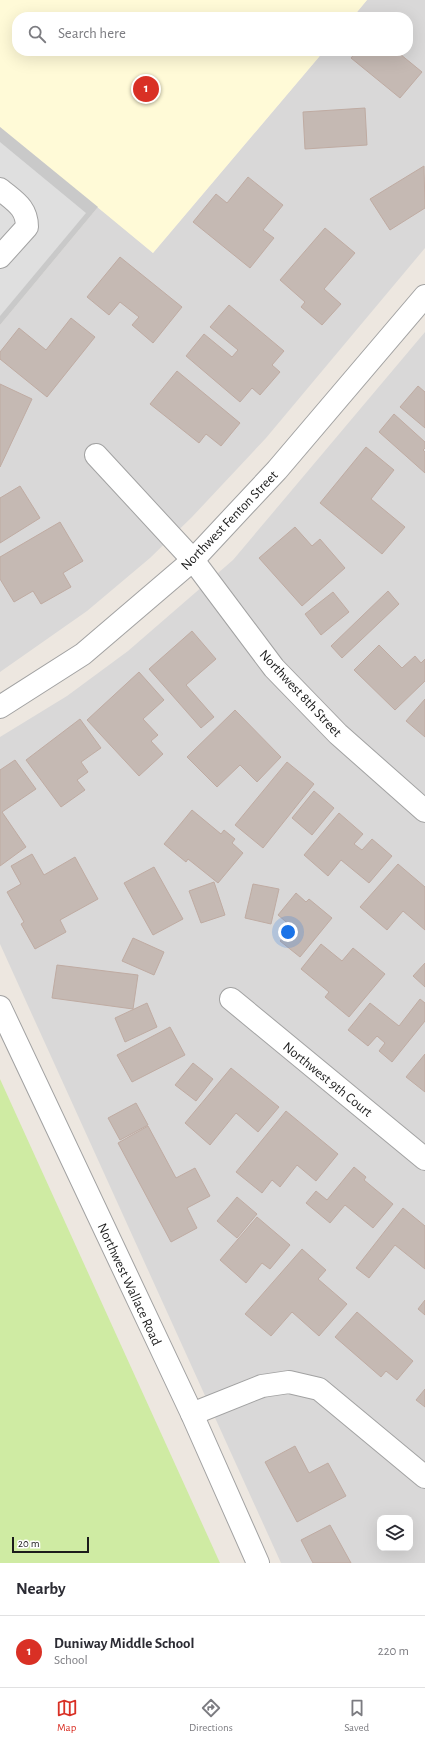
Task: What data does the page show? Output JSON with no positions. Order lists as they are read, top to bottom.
{
  "streets": {
    "street": [
      "Northwest Fenton Street",
      "Northwest 8th Street",
      "Northwest 9th Court",
      "Northwest Wallace Road"
    ]
  },
  "crossings": [
    ["Northwest Fenton Street", "Northwest 8th Street"]
  ],
  "scale_bar": "20 m",
  "page": {
    "search": "Search here",
    "pins": "1",
    "scale": "20 m",
    "heading": "Nearby",
    "list": [
      {
        "mark": "1",
        "name": "Duniway Middle School",
        "note": "School",
        "value": "220 m"
      }
    ],
    "nav": ["Map", "Directions", "Saved"]
  }
}
